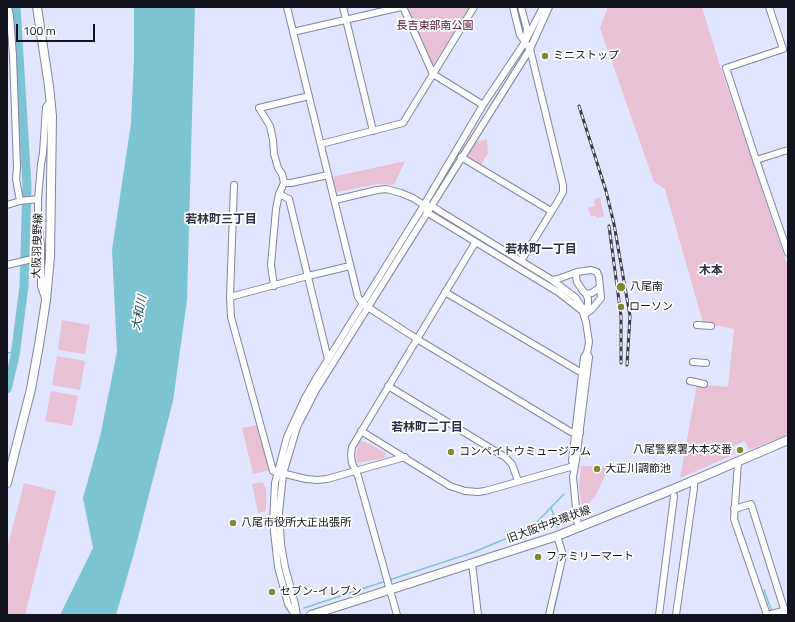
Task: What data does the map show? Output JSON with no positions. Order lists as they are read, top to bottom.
{
  "streets": {
    "main road": ["大阪羽曳野線", "旧大阪中央環状線"]
  },
  "districts": [
    "若林町三丁目",
    "若林町一丁目",
    "木本",
    "若林町二丁目"
  ],
  "water": ["大和川"],
  "parks": ["長吉東部南公園"],
  "places": [
    "ミニストップ",
    "八尾南",
    "ローソン",
    "八尾警察署木本交番",
    "コンペイトウミュージアム",
    "大正川調節池",
    "八尾市役所大正出張所",
    "ファミリーマート",
    "セブン-イレブン"
  ],
  "scale_bar": "100 m"
}
